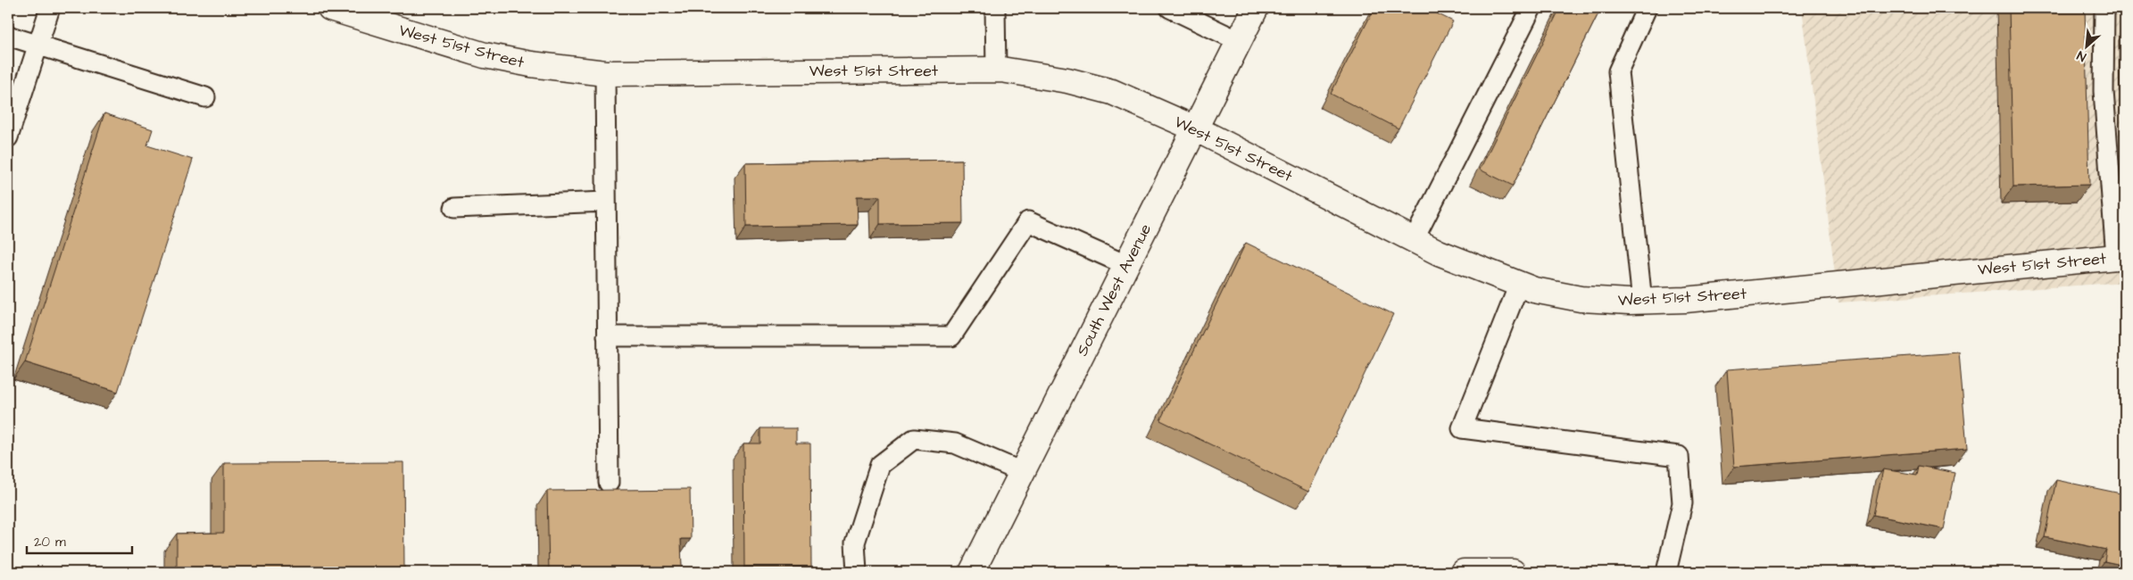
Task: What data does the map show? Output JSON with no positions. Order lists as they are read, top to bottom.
{
  "streets": {
    "street": ["West 51st Street", "South West Avenue"]
  },
  "crossings": [
    ["West 51st Street", "South West Avenue"]
  ],
  "scale_bar": "20 m",
  "north": "bottom left"
}
